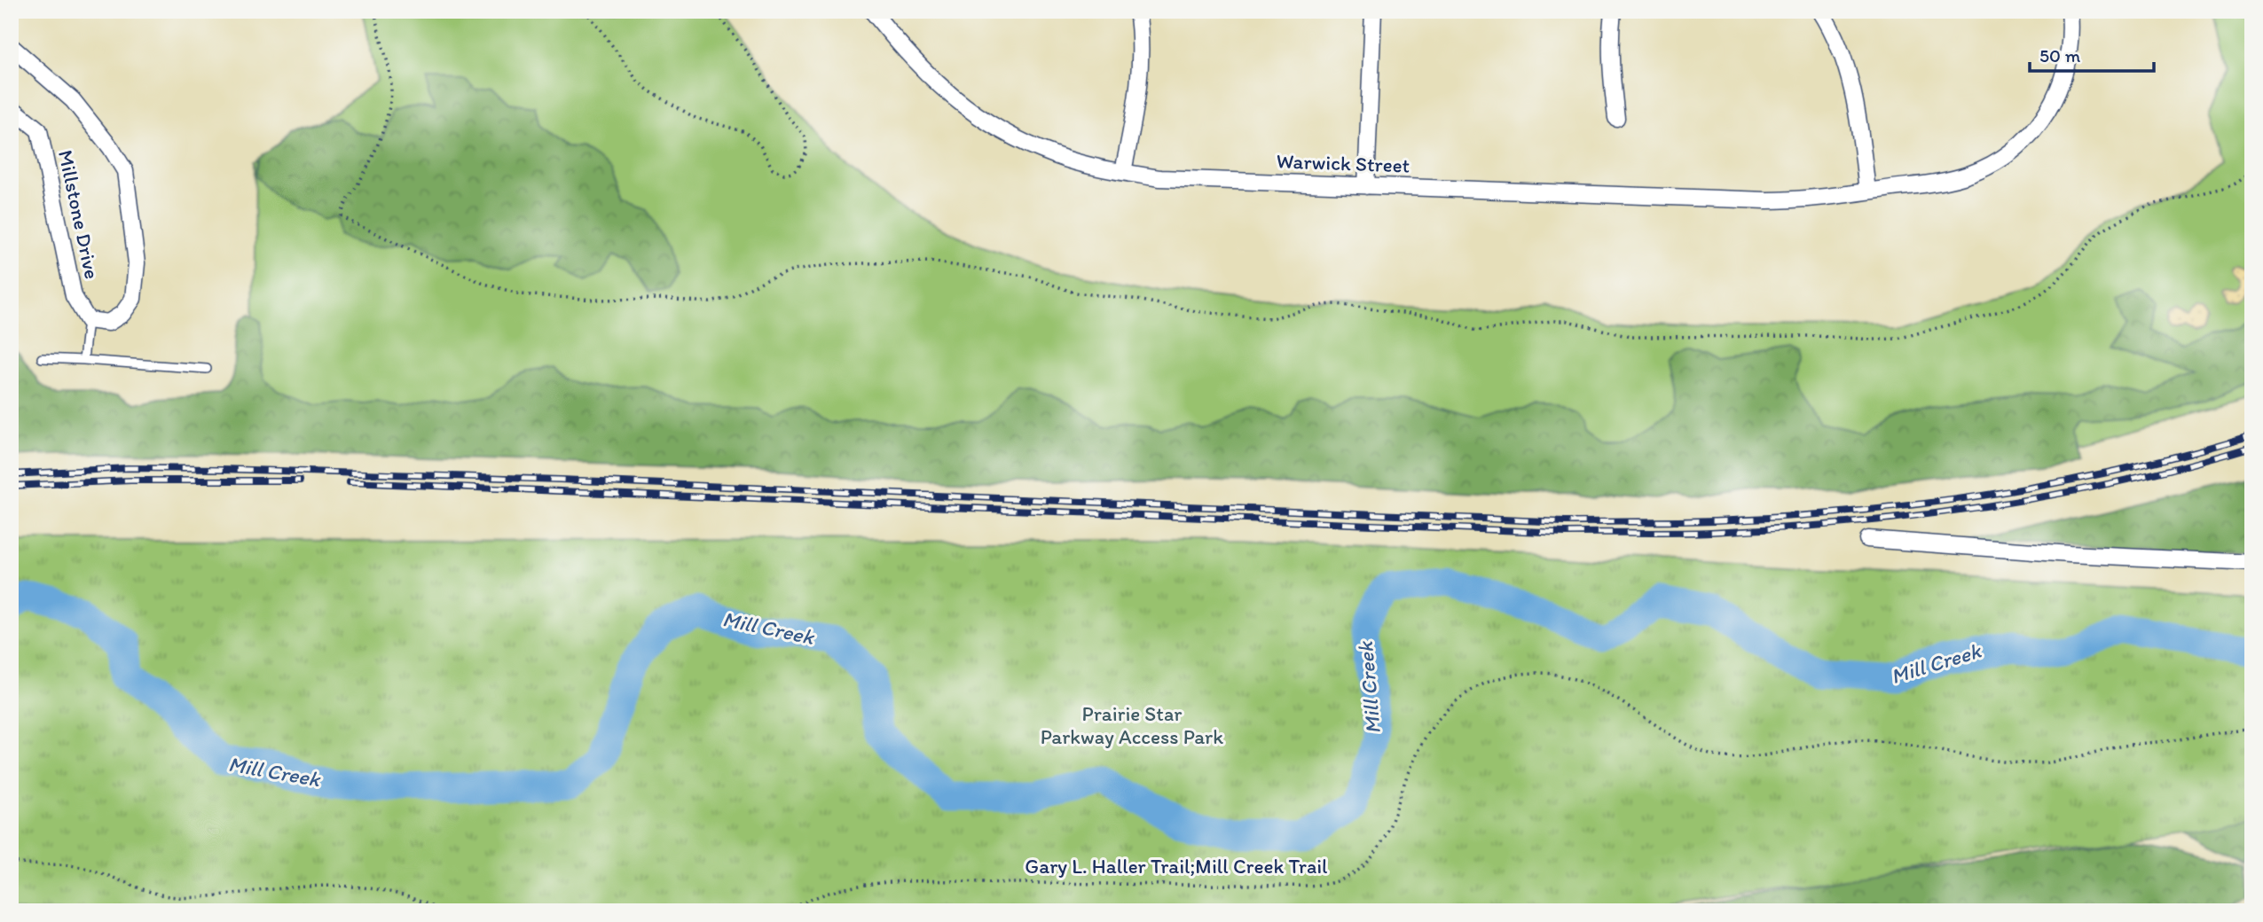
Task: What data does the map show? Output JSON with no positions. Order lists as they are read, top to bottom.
{
  "streets": {
    "street": ["Warwick Street", "Millstone Drive"],
    "path": ["Gary L. Haller Trail;Mill Creek Trail"]
  },
  "water": ["Mill Creek"],
  "parks": ["Prairie Star Parkway Access Park"],
  "scale_bar": "50 m"
}
